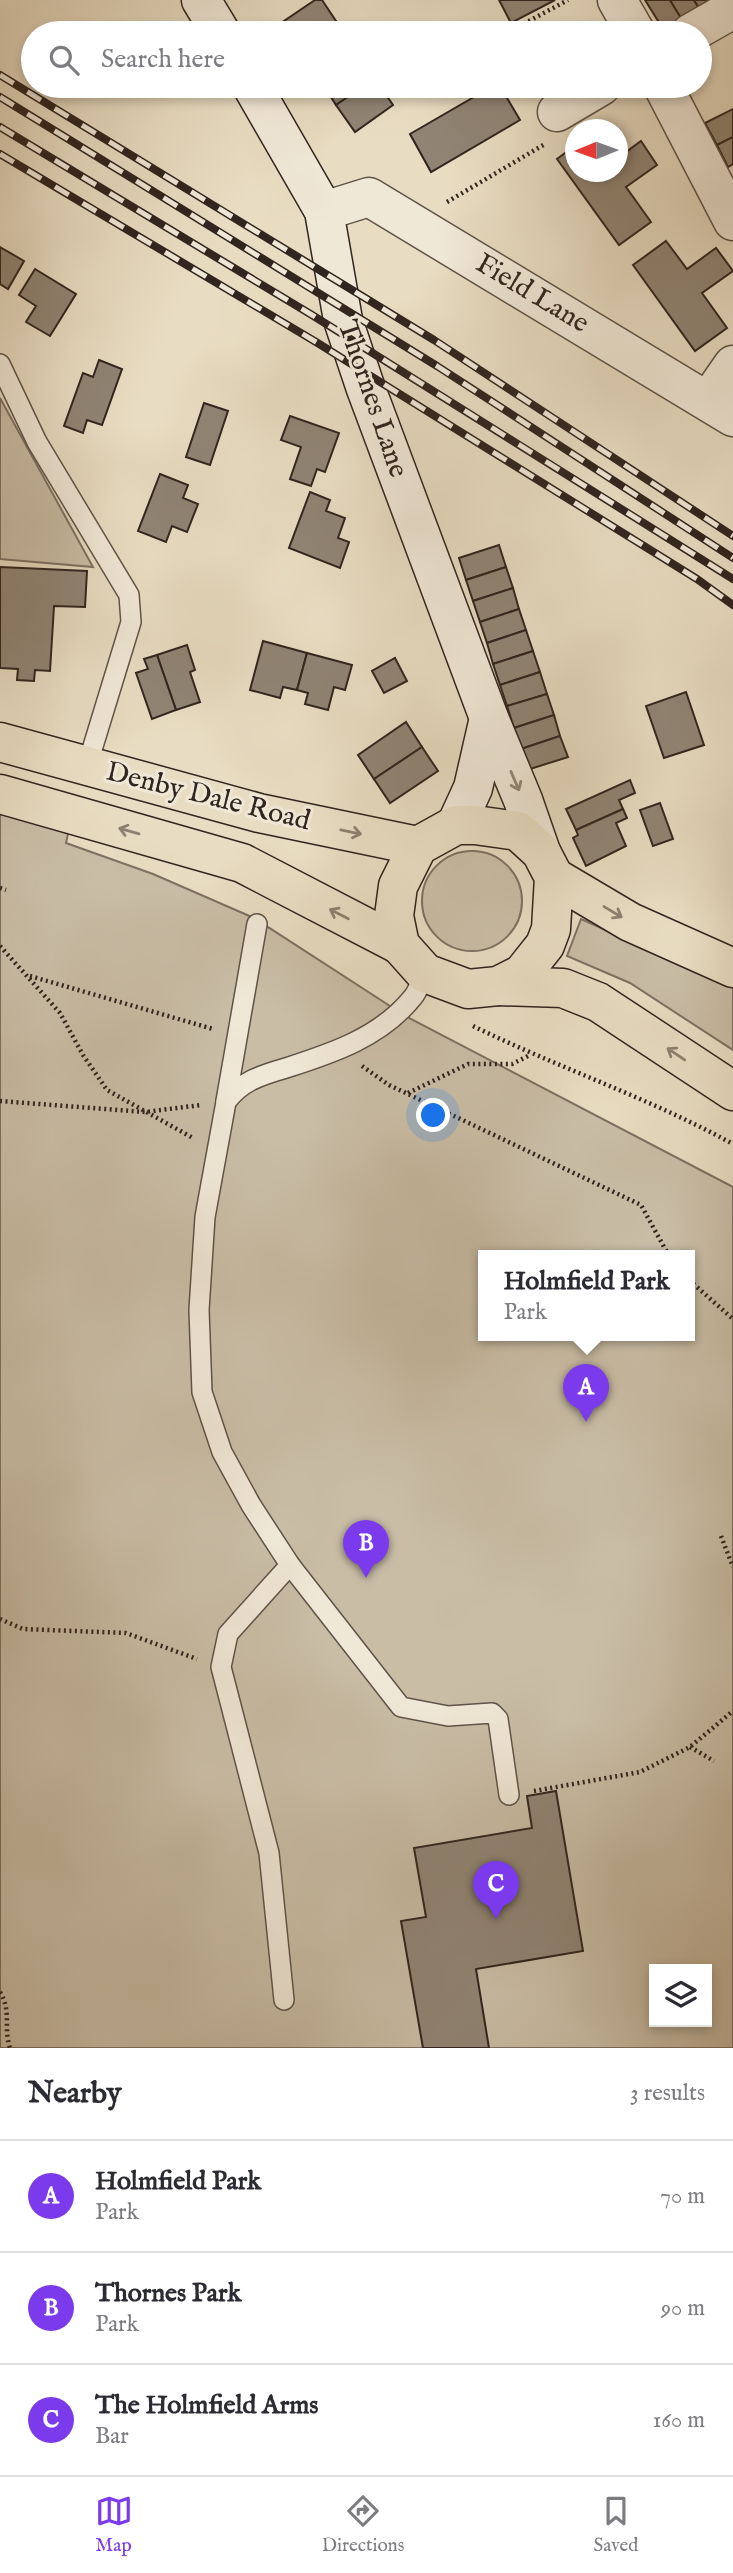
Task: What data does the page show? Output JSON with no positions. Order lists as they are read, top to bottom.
{
  "streets": {
    "main road": ["Denby Dale Road"],
    "street": ["Field Lane", "Thornes Lane"]
  },
  "crossings": [
    ["Field Lane", "Thornes Lane"],
    ["Thornes Lane", "Denby Dale Road"]
  ],
  "north": "left",
  "page": {
    "search": "Search here",
    "popup": ["Holmfield Park", "Park"],
    "pins": ["A", "B", "C"],
    "heading": ["Nearby", "3 results"],
    "list": [
      {
        "mark": "A",
        "name": "Holmfield Park",
        "note": "Park",
        "value": "70 m"
      },
      {
        "mark": "B",
        "name": "Thornes Park",
        "note": "Park",
        "value": "90 m"
      },
      {
        "mark": "C",
        "name": "The Holmfield Arms",
        "note": "Bar",
        "value": "160 m"
      }
    ],
    "nav": ["Map", "Directions", "Saved"]
  }
}
